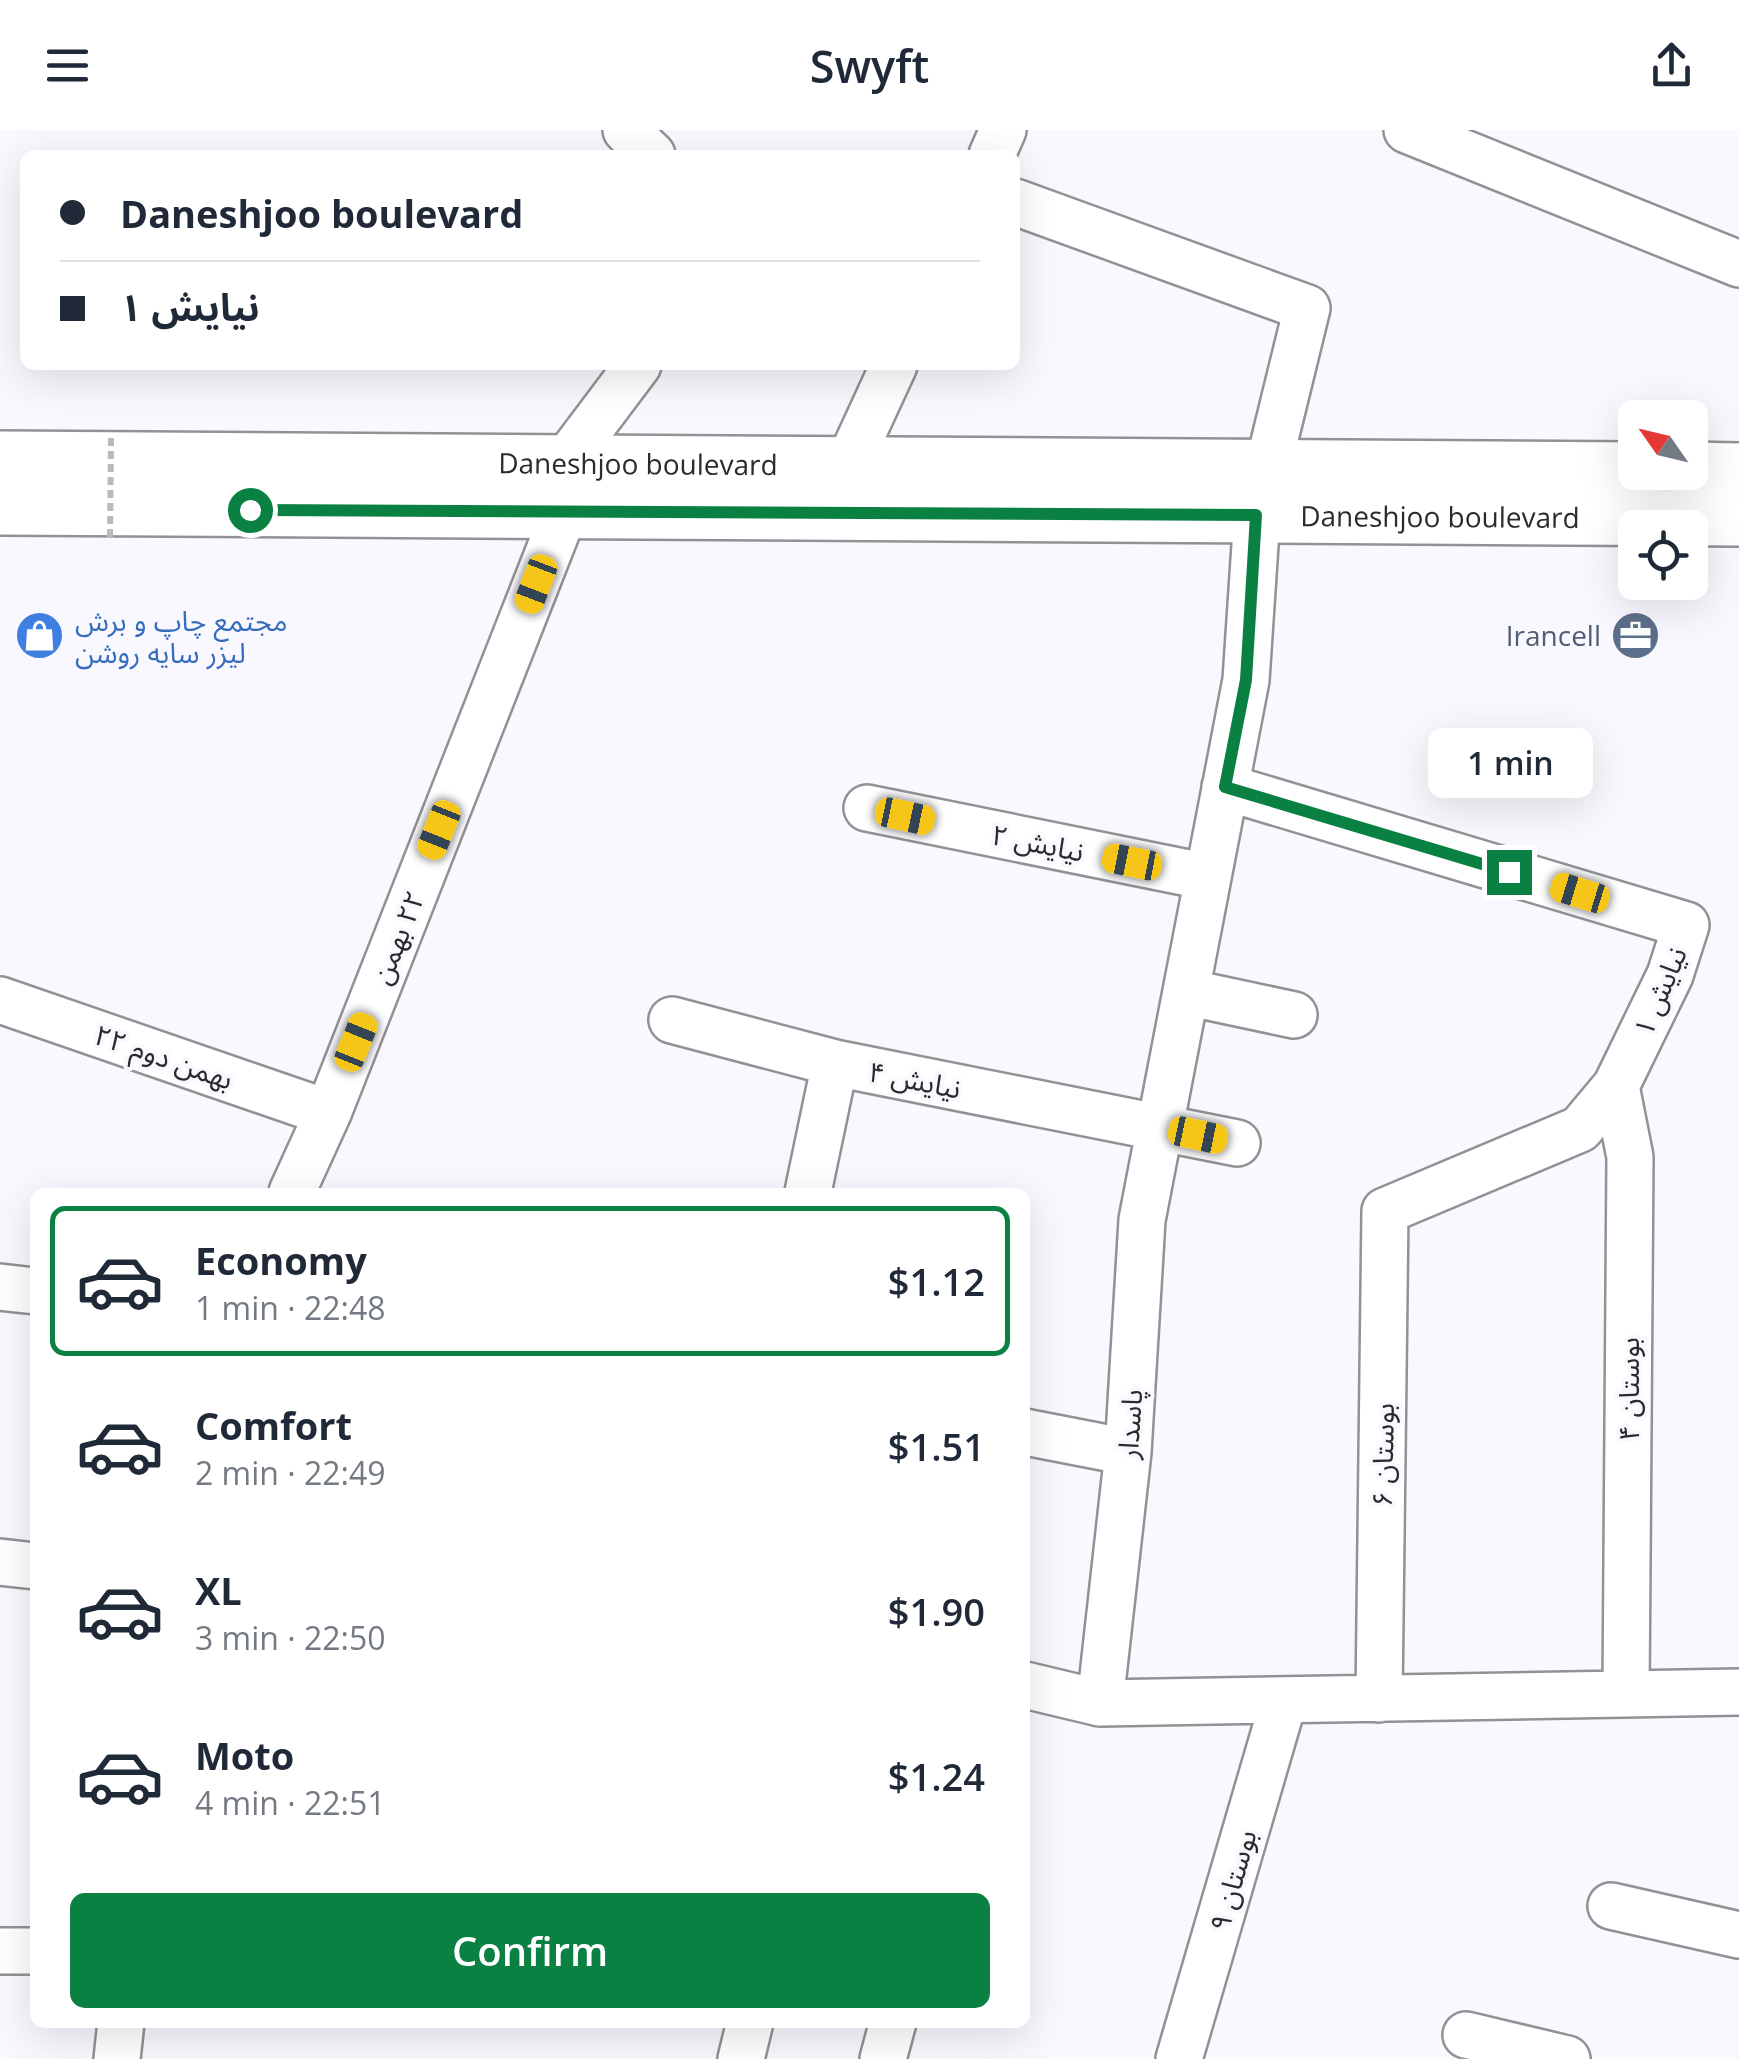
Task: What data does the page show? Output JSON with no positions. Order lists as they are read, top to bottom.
{
  "streets": {
    "main road": ["Daneshjoo boulevard"],
    "street": [
      "نیایش ۲",
      "٢٢ بهمن",
      "نیایش ۱",
      "۲۲ بهمن دوم",
      "نیایش ۴",
      "بوستان ۴",
      "پاسدار",
      "بوستان ۶",
      "بوستان ۹"
    ]
  },
  "crossings": [
    ["Daneshjoo boulevard", "٢٢ بهمن"],
    ["Daneshjoo boulevard", "پاسدار"],
    ["نیایش ۲", "پاسدار"],
    ["٢٢ بهمن", "۲۲ بهمن دوم"],
    ["نیایش ۱", "بوستان ۴"],
    ["نیایش ۱", "پاسدار"],
    ["نیایش ۱", "بوستان ۶"],
    ["نیایش ۴", "پاسدار"]
  ],
  "places": {
    "office": ["Irancell"],
    "shop": ["مجتمع چاپ و برش لیزر سایه روشن"]
  },
  "north": "top left",
  "page": {
    "header": "Swyft",
    "banner": ["Daneshjoo boulevard", "نیایش ۱"],
    "bubble": "1 min",
    "list": [
      {
        "name": "Economy",
        "note": "1 min · 22:48",
        "value": "$1.12"
      },
      {
        "name": "Comfort",
        "note": "2 min · 22:49",
        "value": "$1.51"
      },
      {
        "name": "XL",
        "note": "3 min · 22:50",
        "value": "$1.90"
      },
      {
        "name": "Moto",
        "note": "4 min · 22:51",
        "value": "$1.24"
      }
    ],
    "buttons": "Confirm"
  }
}
